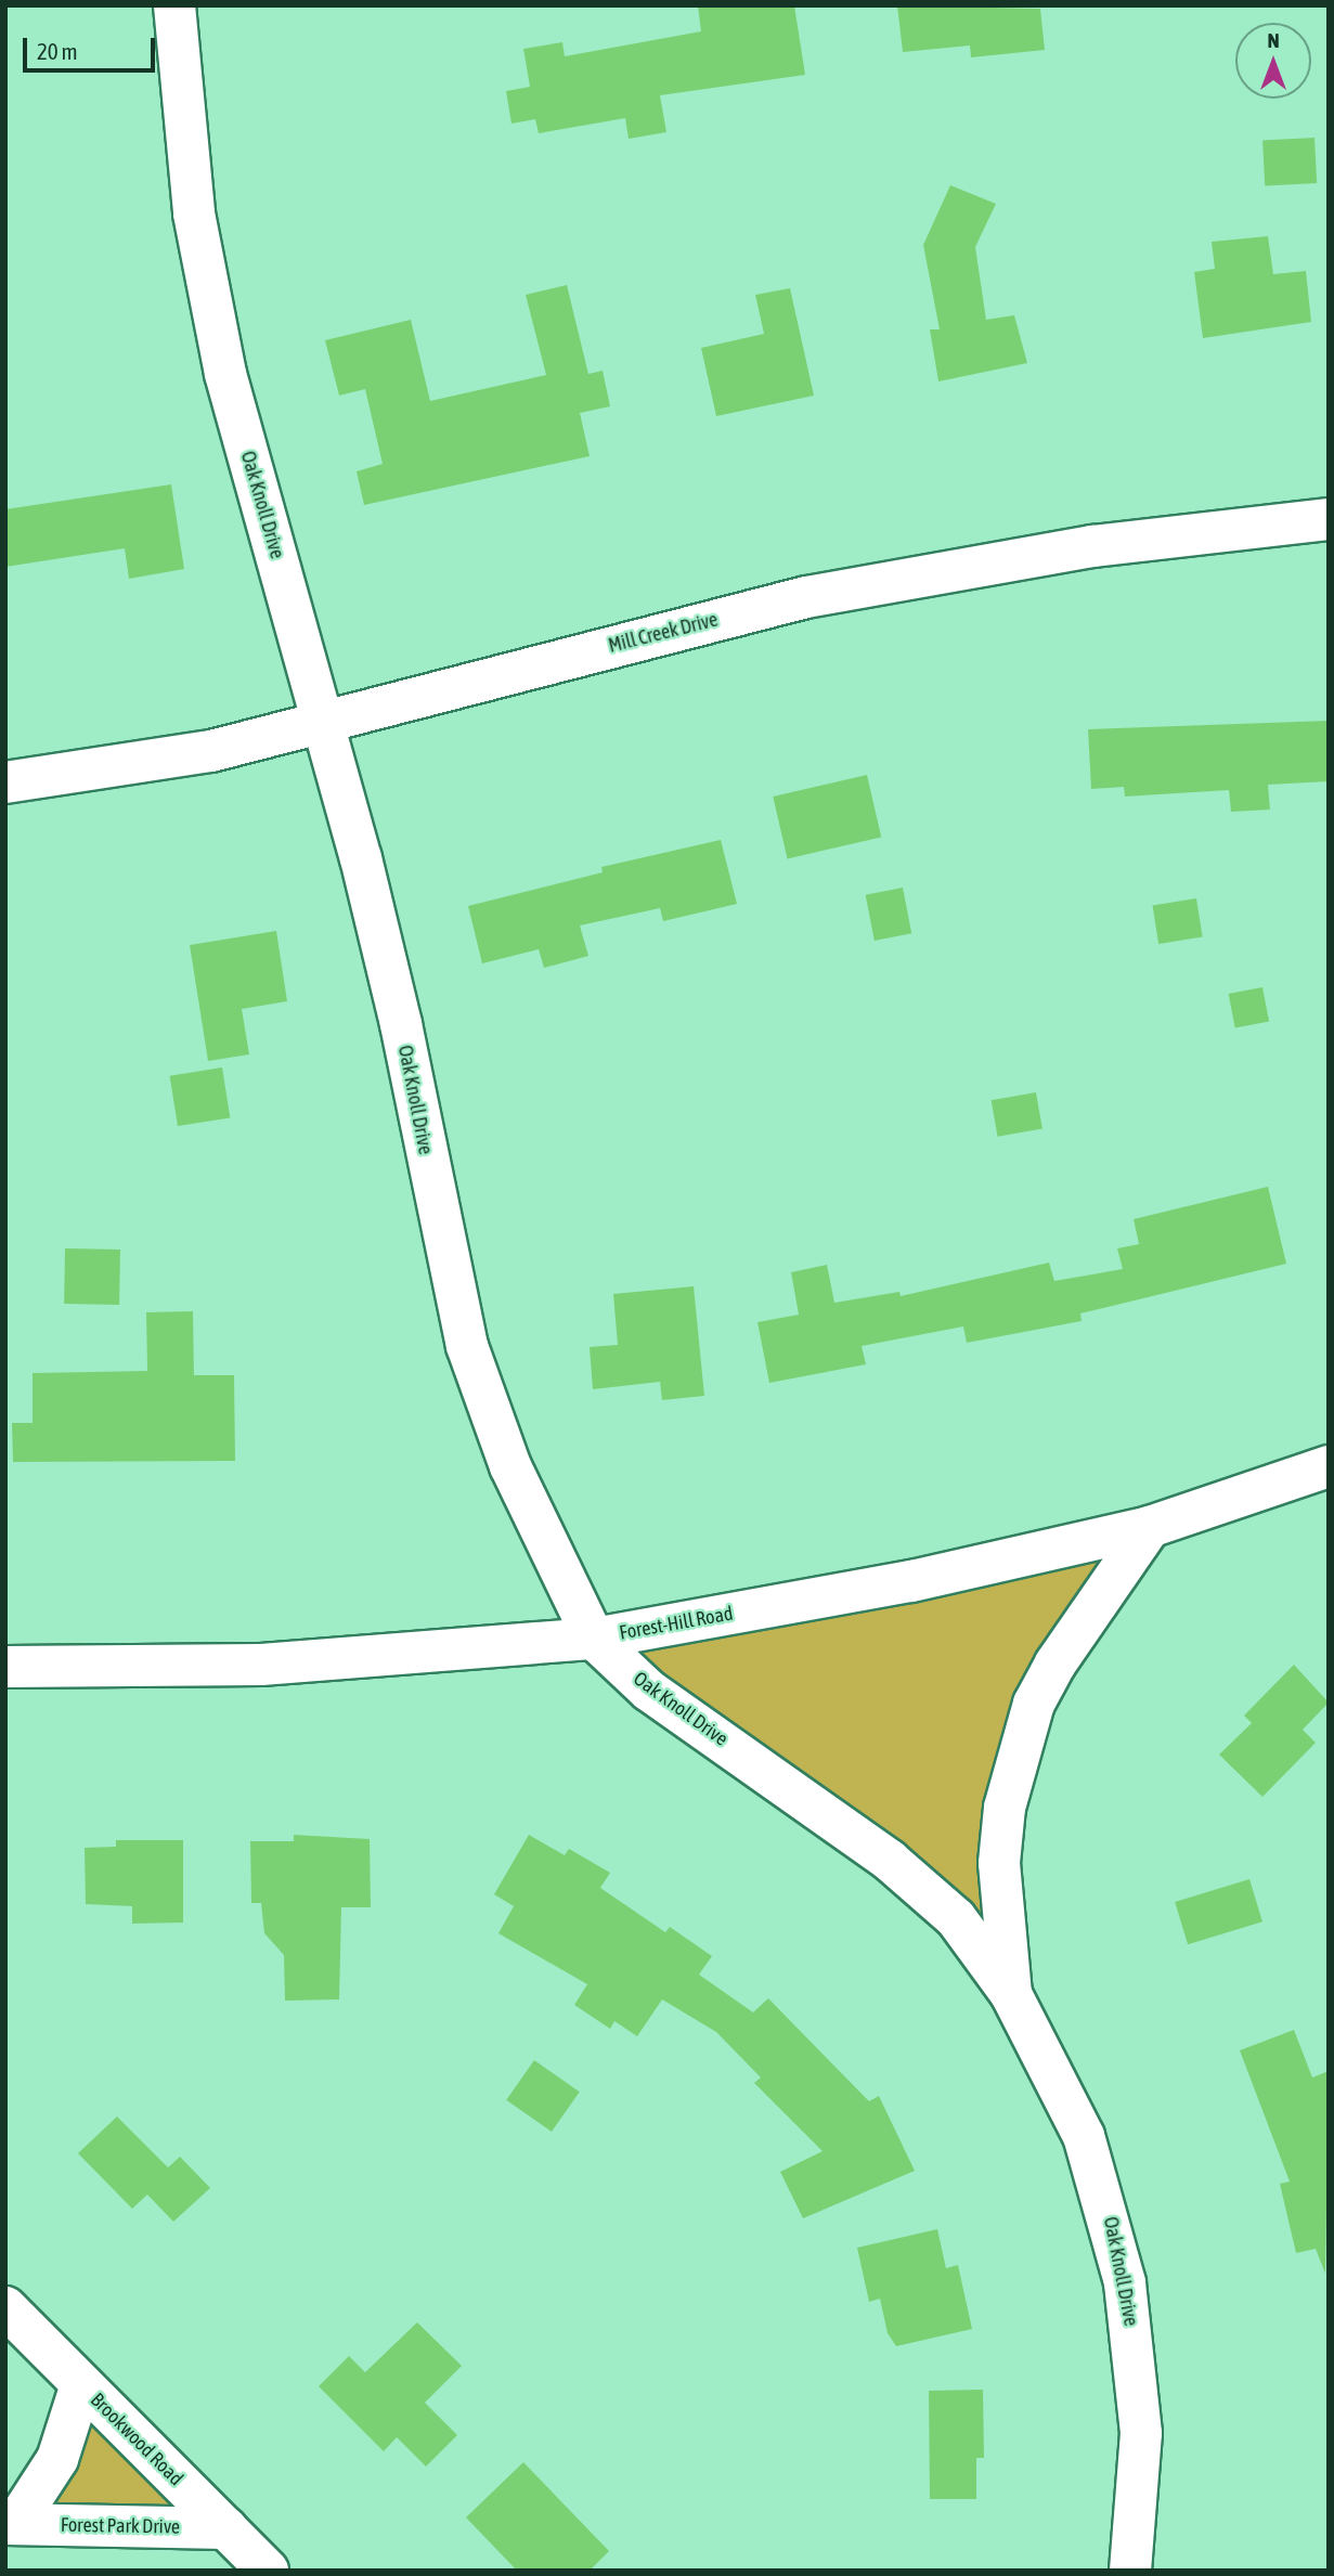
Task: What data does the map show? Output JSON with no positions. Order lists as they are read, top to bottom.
{
  "streets": {
    "street": [
      "Oak Knoll Drive",
      "Mill Creek Drive",
      "Forest-Hill Road",
      "Brookwood Road",
      "Forest Park Drive"
    ]
  },
  "crossings": [
    ["Oak Knoll Drive", "Mill Creek Drive"],
    ["Oak Knoll Drive", "Forest-Hill Road"],
    ["Brookwood Road", "Forest Park Drive"]
  ],
  "scale_bar": "20 m",
  "north": "top"
}
